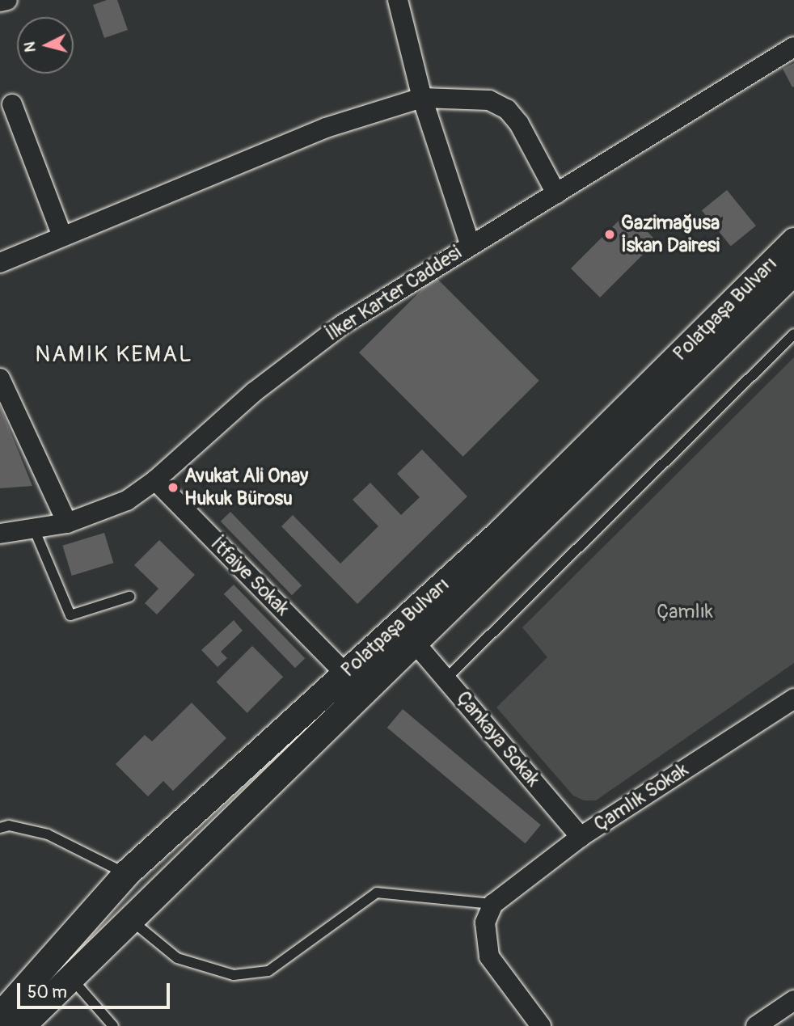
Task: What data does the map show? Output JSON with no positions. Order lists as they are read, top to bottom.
{
  "streets": {
    "main road": ["Polatpaşa Bulvarı"],
    "street": [
      "İlker Karter Caddesi",
      "İtfaiye Sokak",
      "Çankaya Sokak",
      "Çamlık Sokak"
    ]
  },
  "crossings": [
    ["İlker Karter Caddesi", "İtfaiye Sokak"],
    ["Polatpaşa Bulvarı", "İtfaiye Sokak"],
    ["Polatpaşa Bulvarı", "Çankaya Sokak"],
    ["Çankaya Sokak", "Çamlık Sokak"]
  ],
  "districts": ["NAMIK KEMAL"],
  "parks": ["Çamlık"],
  "places": ["Gazimağusa İskan Dairesi", "Avukat Ali Onay Hukuk Bürosu"],
  "scale_bar": "50 m",
  "north": "left"
}
